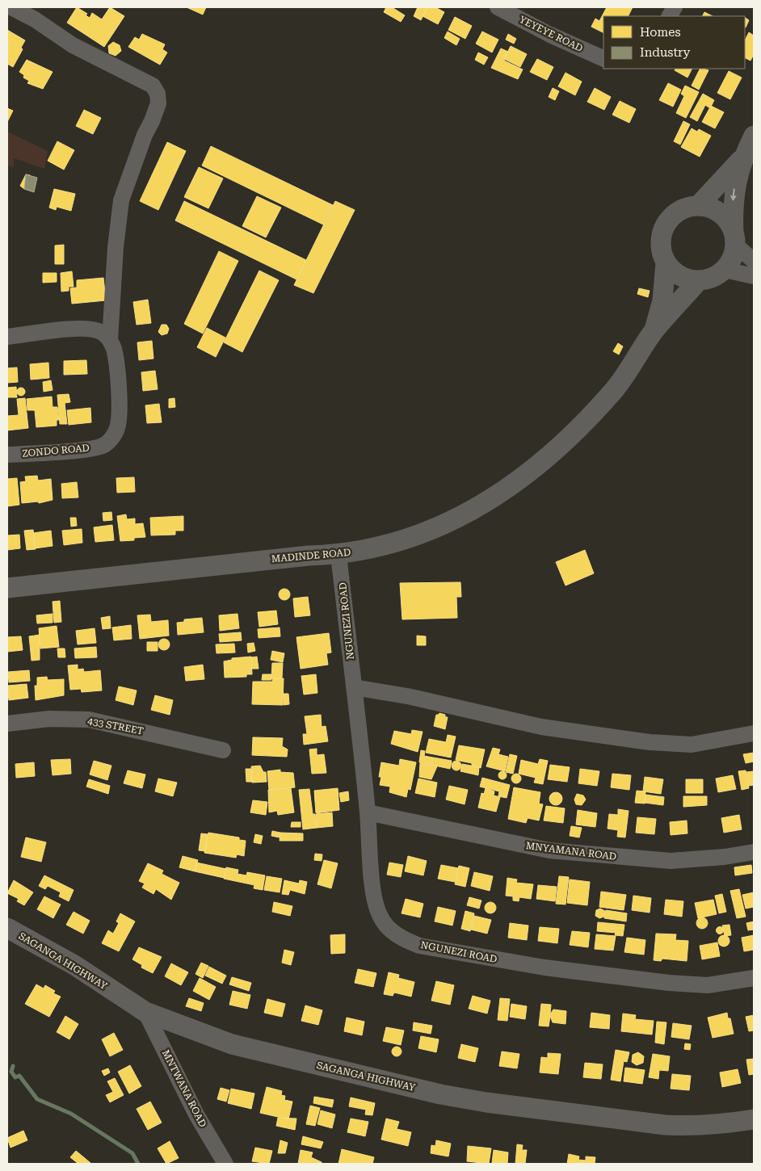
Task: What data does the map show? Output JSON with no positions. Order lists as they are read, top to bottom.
{
  "streets": {
    "street": [
      "YEYEYE ROAD",
      "ZONDO ROAD",
      "MADINDE ROAD",
      "NGUNEZI ROAD",
      "433 STREET",
      "MNYAMANA ROAD",
      "SAGANGA HIGHWAY",
      "MNTWANA ROAD"
    ]
  },
  "crossings": [
    ["MADINDE ROAD", "NGUNEZI ROAD"],
    ["NGUNEZI ROAD", "MNYAMANA ROAD"],
    ["SAGANGA HIGHWAY", "MNTWANA ROAD"]
  ],
  "legend": ["Homes", "Industry"]
}
